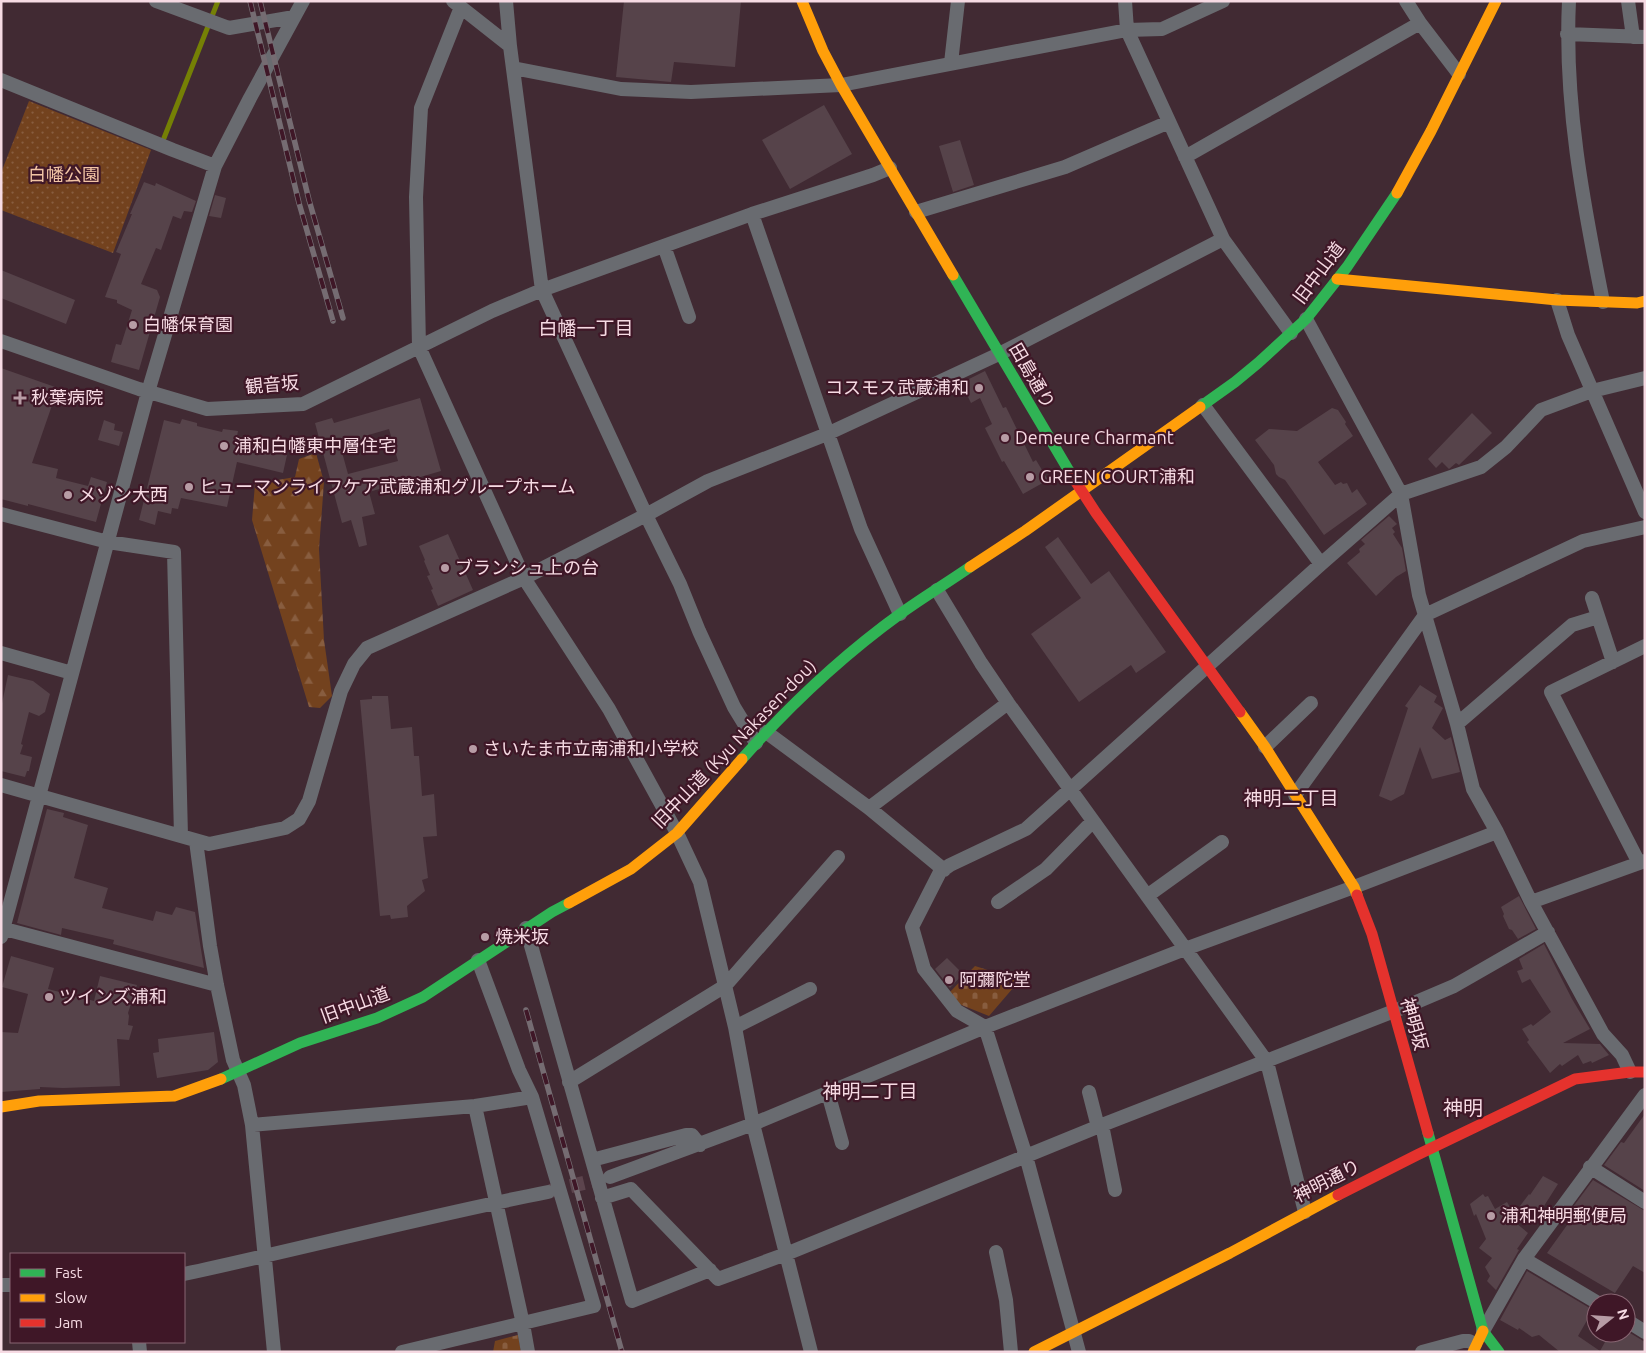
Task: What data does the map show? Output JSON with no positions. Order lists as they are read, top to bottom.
{
  "streets": {
    "street": [
      "旧中山道",
      "田島通り",
      "観音坂",
      "旧中山道 (Kyu Nakasen-dou)",
      "神明坂",
      "神明通り"
    ]
  },
  "crossings": [
    ["旧中山道", "田島通り"],
    ["旧中山道", "旧中山道 (Kyu Nakasen-dou)"],
    ["田島通り", "観音坂"],
    ["田島通り", "旧中山道 (Kyu Nakasen-dou)"],
    ["田島通り", "神明坂"],
    ["神明坂", "神明通り"]
  ],
  "districts": [
    "白幡一丁目",
    "神明二丁目",
    "神明二丁目",
    "神明"
  ],
  "parks": ["白幡公園"],
  "places": {
    "other": [
      "白幡保育園",
      "コスモス武蔵浦和",
      "Demeure Charmant",
      "浦和白幡東中層住宅",
      "GREEN COURT浦和",
      "ヒューマンライフケア武蔵浦和グループホーム",
      "メゾン大西",
      "ブランシュ上の台",
      "さいたま市立南浦和小学校",
      "焼米坂",
      "阿彌陀堂",
      "ツインズ浦和",
      "浦和神明郵便局"
    ],
    "health": ["秋葉病院"]
  },
  "legend": ["Fast", "Slow", "Jam"],
  "north": "right"
}
